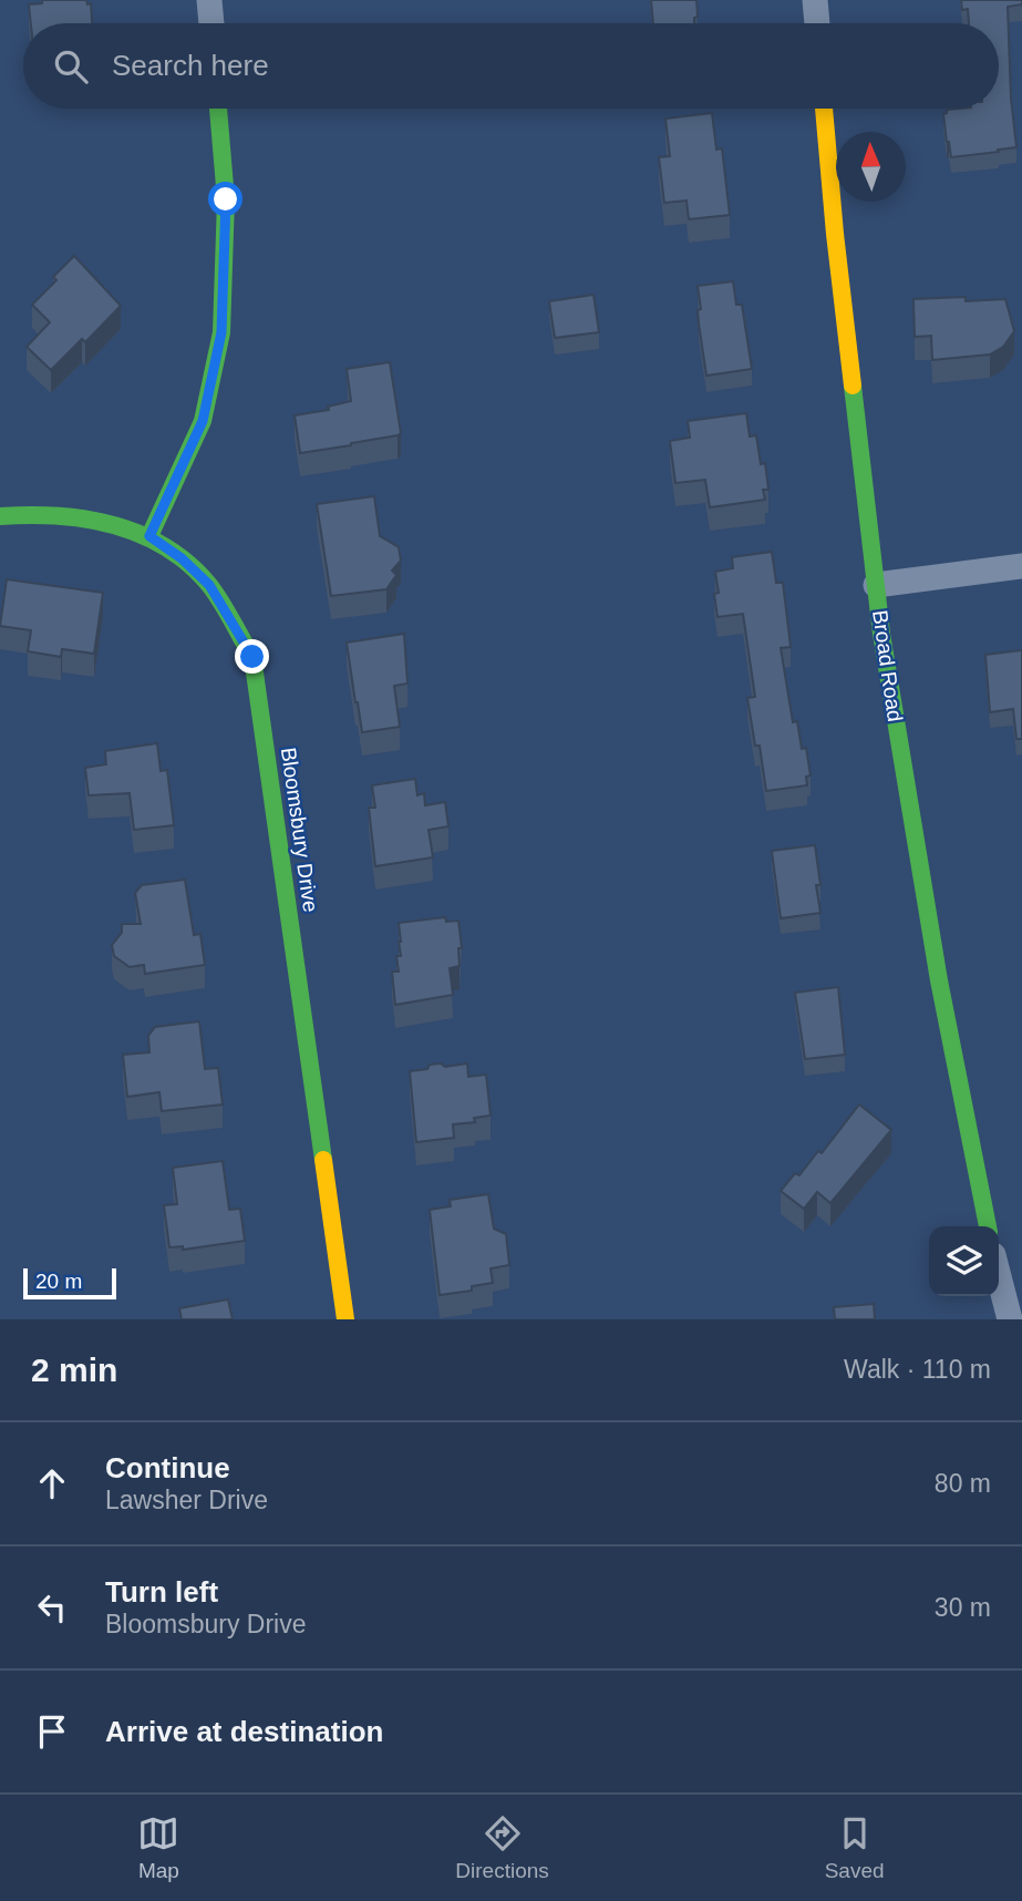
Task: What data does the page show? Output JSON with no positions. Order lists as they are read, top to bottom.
{
  "streets": {
    "street": ["Broad Road", "Bloomsbury Drive"]
  },
  "scale_bar": "20 m",
  "north": "top",
  "page": {
    "search": "Search here",
    "scale": "20 m",
    "heading": ["2 min", "Walk · 110 m"],
    "list": [
      ["Continue", "Lawsher Drive", "80 m"],
      ["Turn left", "Bloomsbury Drive", "30 m"],
      "Arrive at destination"
    ],
    "nav": ["Map", "Directions", "Saved"]
  }
}
